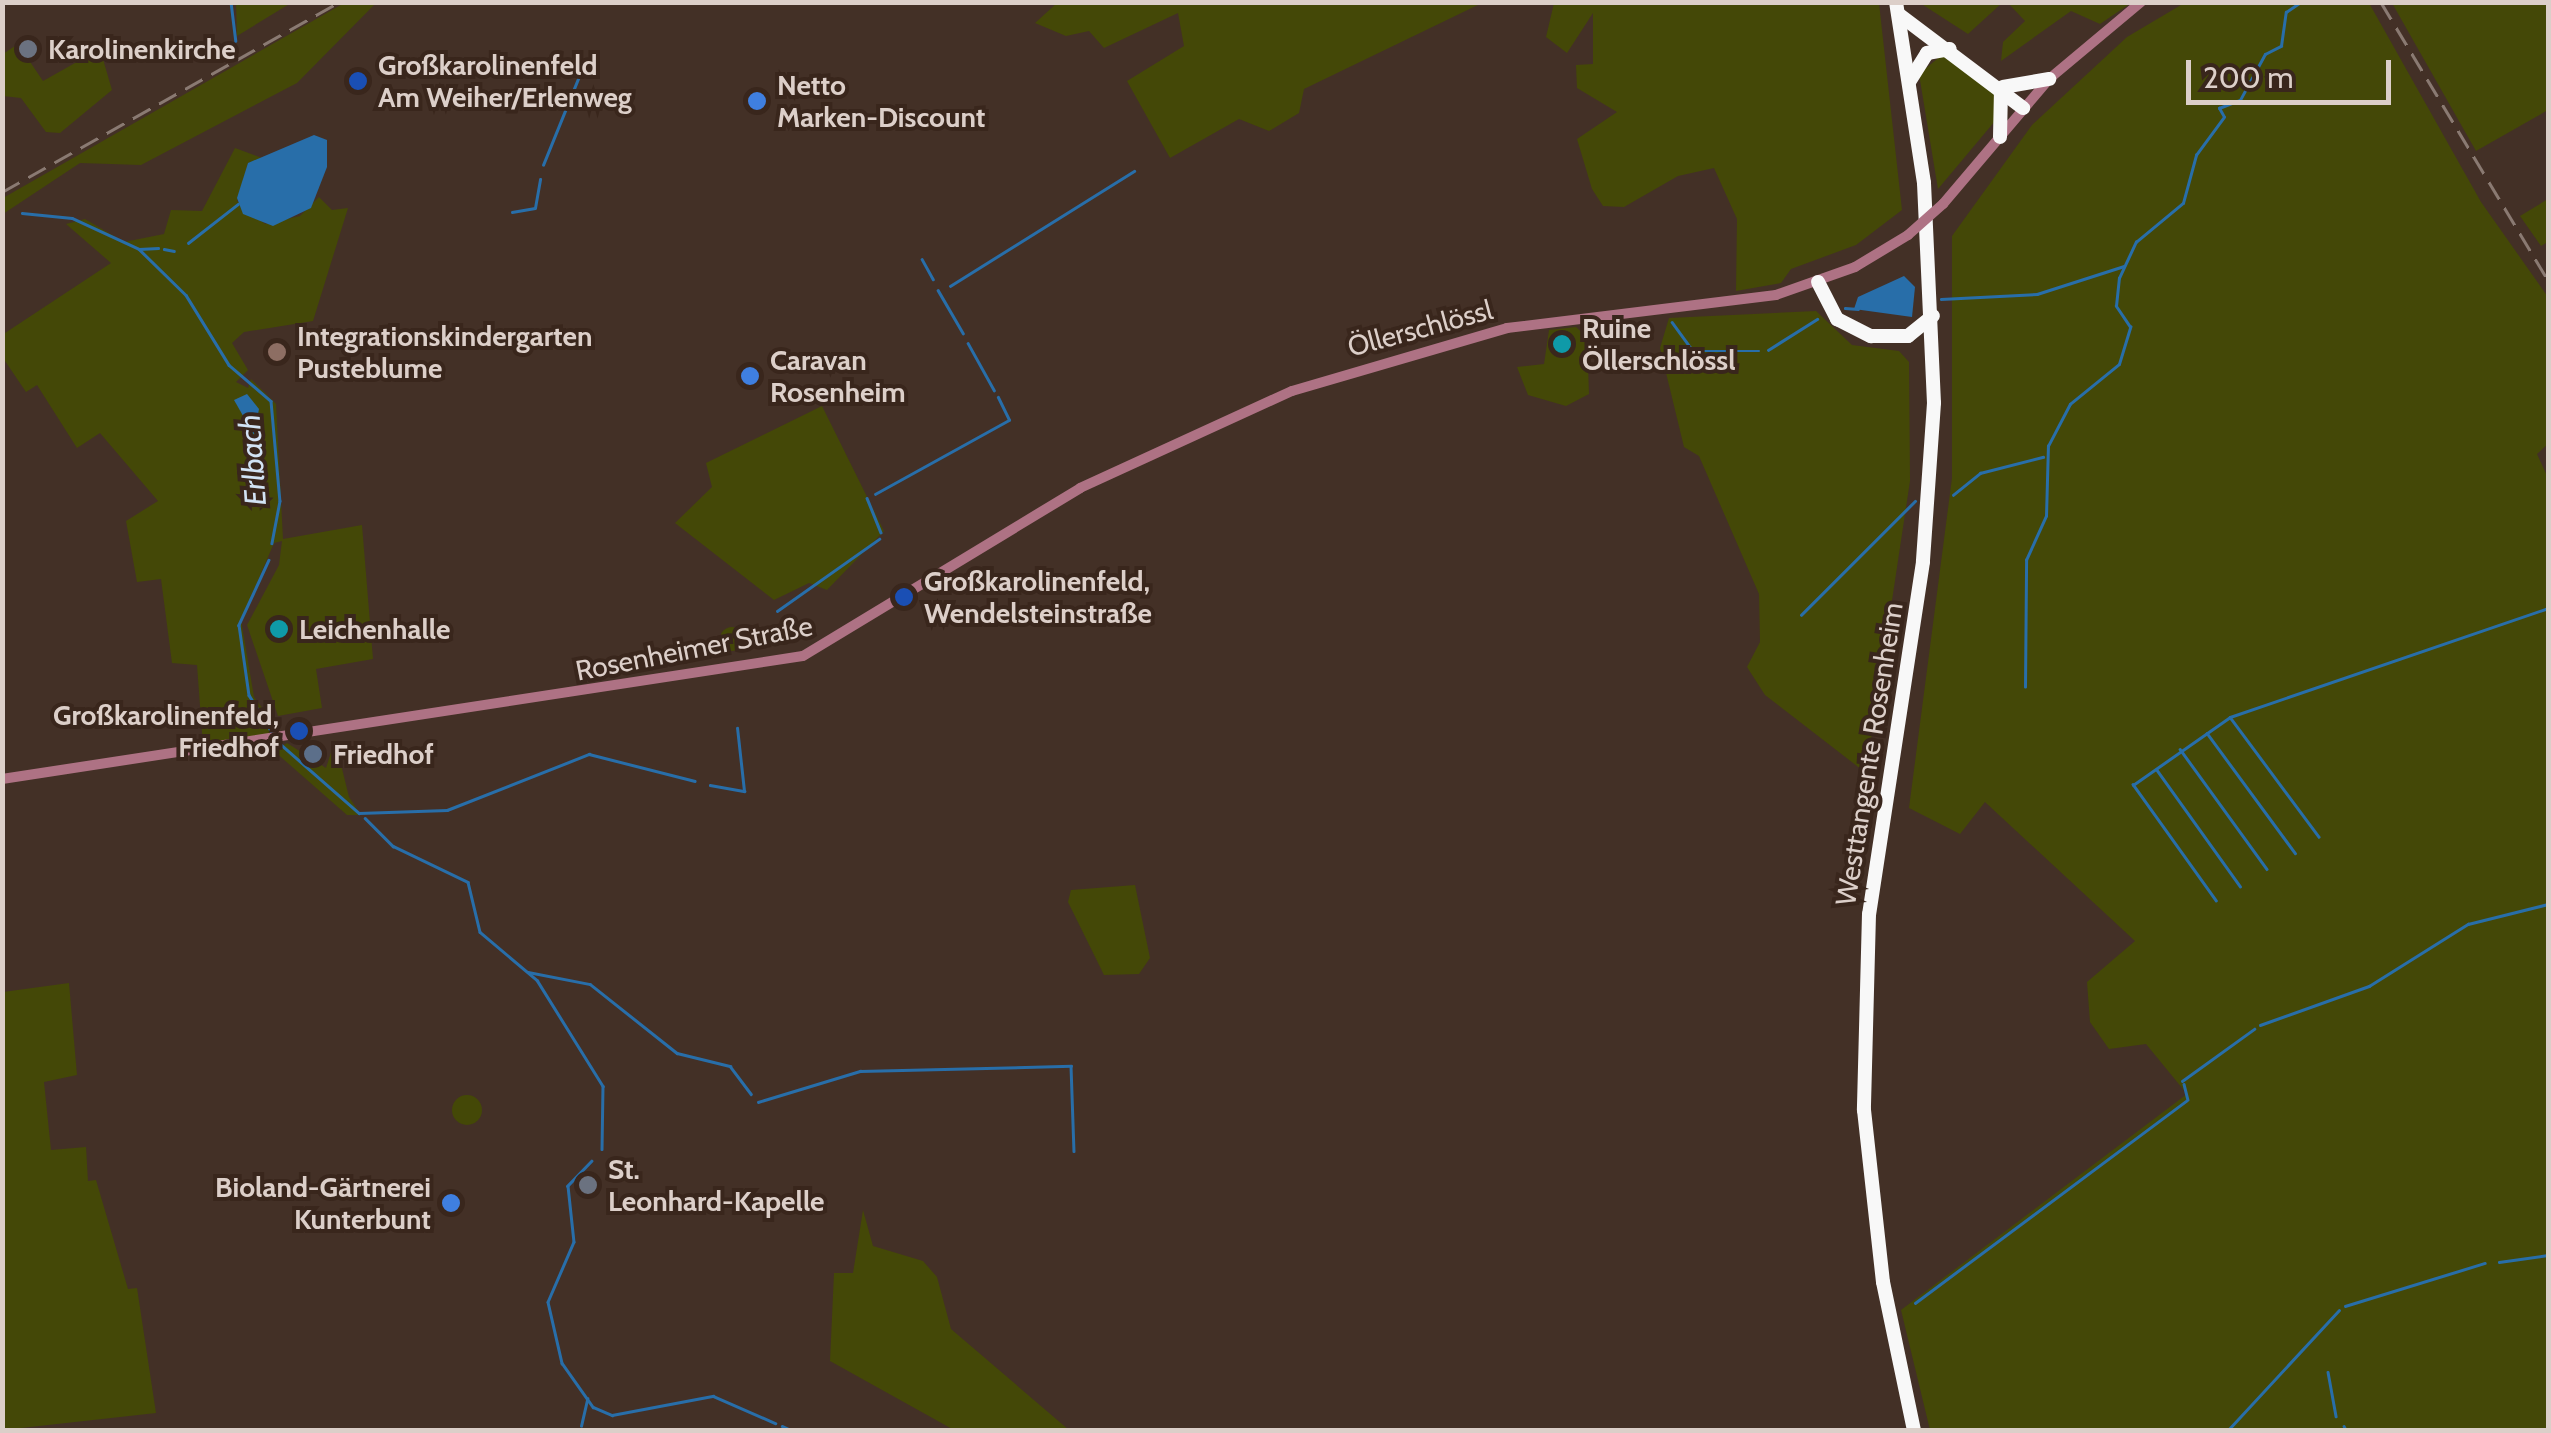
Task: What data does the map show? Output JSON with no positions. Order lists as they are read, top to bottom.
{
  "streets": {
    "highway": ["Westtangente Rosenheim"],
    "street": ["Öllerschlössl", "Rosenheimer Straße"]
  },
  "crossings": [
    ["Öllerschlössl", "Rosenheimer Straße"]
  ],
  "water": ["Erlbach"],
  "places": [
    "Karolinenkirche",
    "Großkarolinenfeld Am Weiher/Erlenweg",
    "Netto Marken-Discount",
    "Ruine Öllerschlössl",
    "Integrationskindergarten Pusteblume",
    "Caravan Rosenheim",
    "Großkarolinenfeld, Wendelsteinstraße",
    "Leichenhalle",
    "Großkarolinenfeld, Friedhof",
    "Friedhof",
    "St. Leonhard-Kapelle",
    "Bioland-Gärtnerei Kunterbunt"
  ],
  "scale_bar": "200 m"
}
